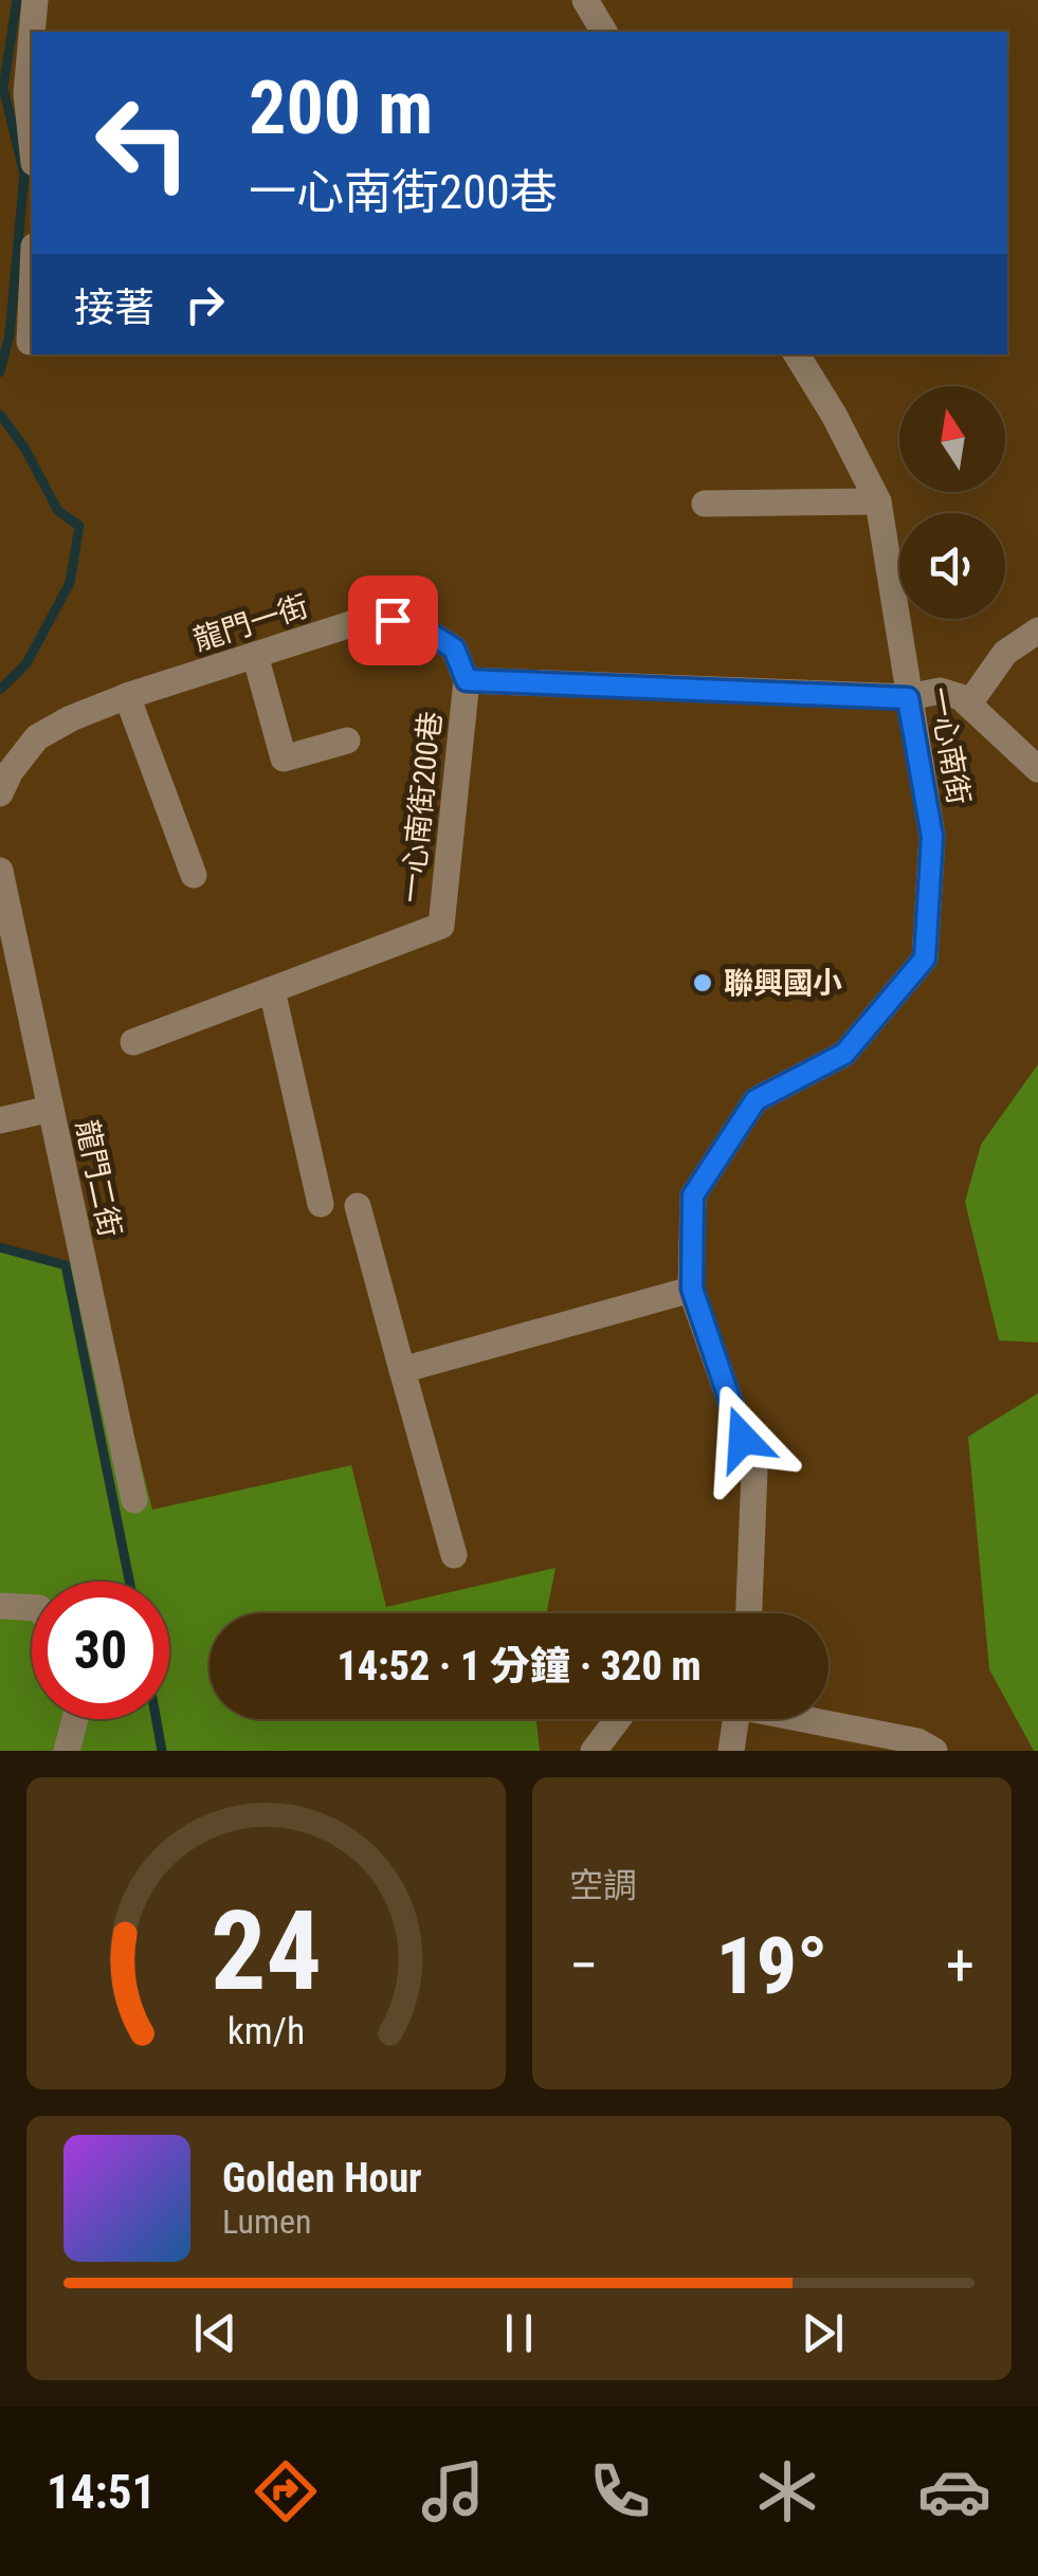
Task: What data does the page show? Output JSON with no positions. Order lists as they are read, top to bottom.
{
  "streets": {
    "street": [
      "龍門一街",
      "一心南街",
      "一心南街200巷",
      "龍門二街"
    ]
  },
  "crossings": [
    ["龍門一街", "一心南街200巷"],
    ["一心南街", "一心南街200巷"]
  ],
  "places": ["聯興國小"],
  "north": "top",
  "page": {
    "turn": ["200 m", "一心南街200巷"],
    "then": "接著",
    "limit": "30",
    "trip": "14:52 · 1 分鐘 · 320 m",
    "tile": "空調",
    "heat": ["−", "19°", "+"],
    "song": ["Golden Hour", "Lumen"],
    "tabs": "14:51",
    "gauge": ["24", "km/h"]
  }
}
